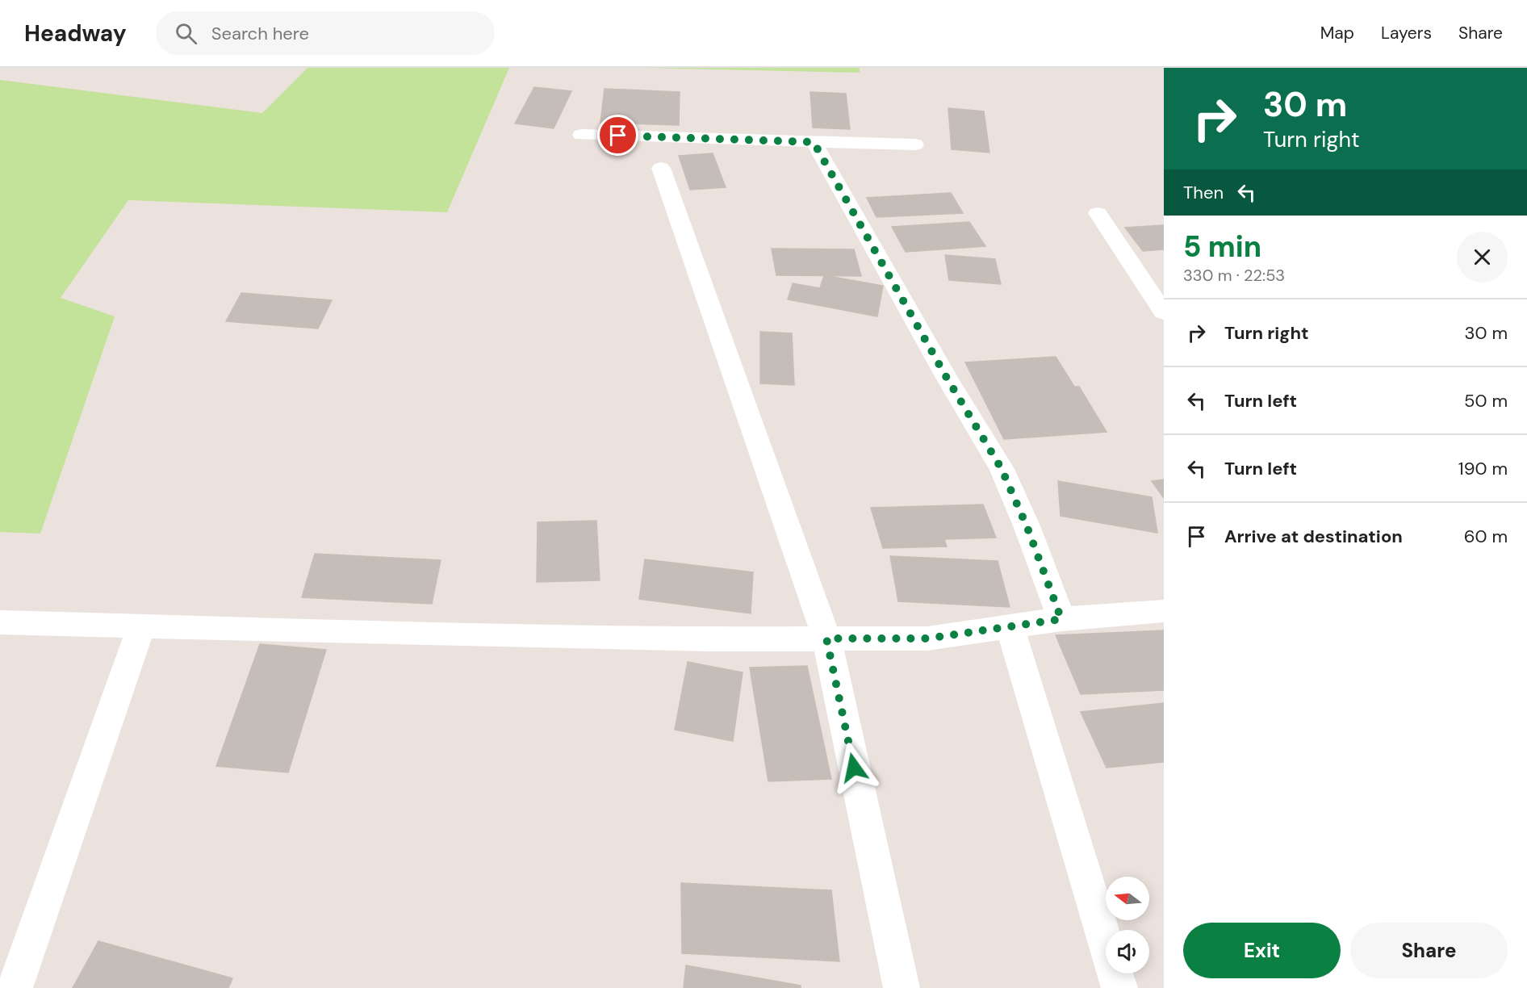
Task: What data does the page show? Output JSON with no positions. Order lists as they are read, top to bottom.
{
  "north": "left",
  "page": {
    "header": "Headway",
    "search": "Search here",
    "nav": ["Map", "Layers", "Share"],
    "turn": ["30 m", "Turn right"],
    "then": "Then",
    "heading": ["5 min", "330 m · 22:53"],
    "list": [
      {
        "name": "Turn right",
        "value": "30 m"
      },
      {
        "name": "Turn left",
        "value": "50 m"
      },
      {
        "name": "Turn left",
        "value": "190 m"
      },
      {
        "name": "Arrive at destination",
        "value": "60 m"
      }
    ],
    "buttons": ["Exit", "Share"]
  }
}
